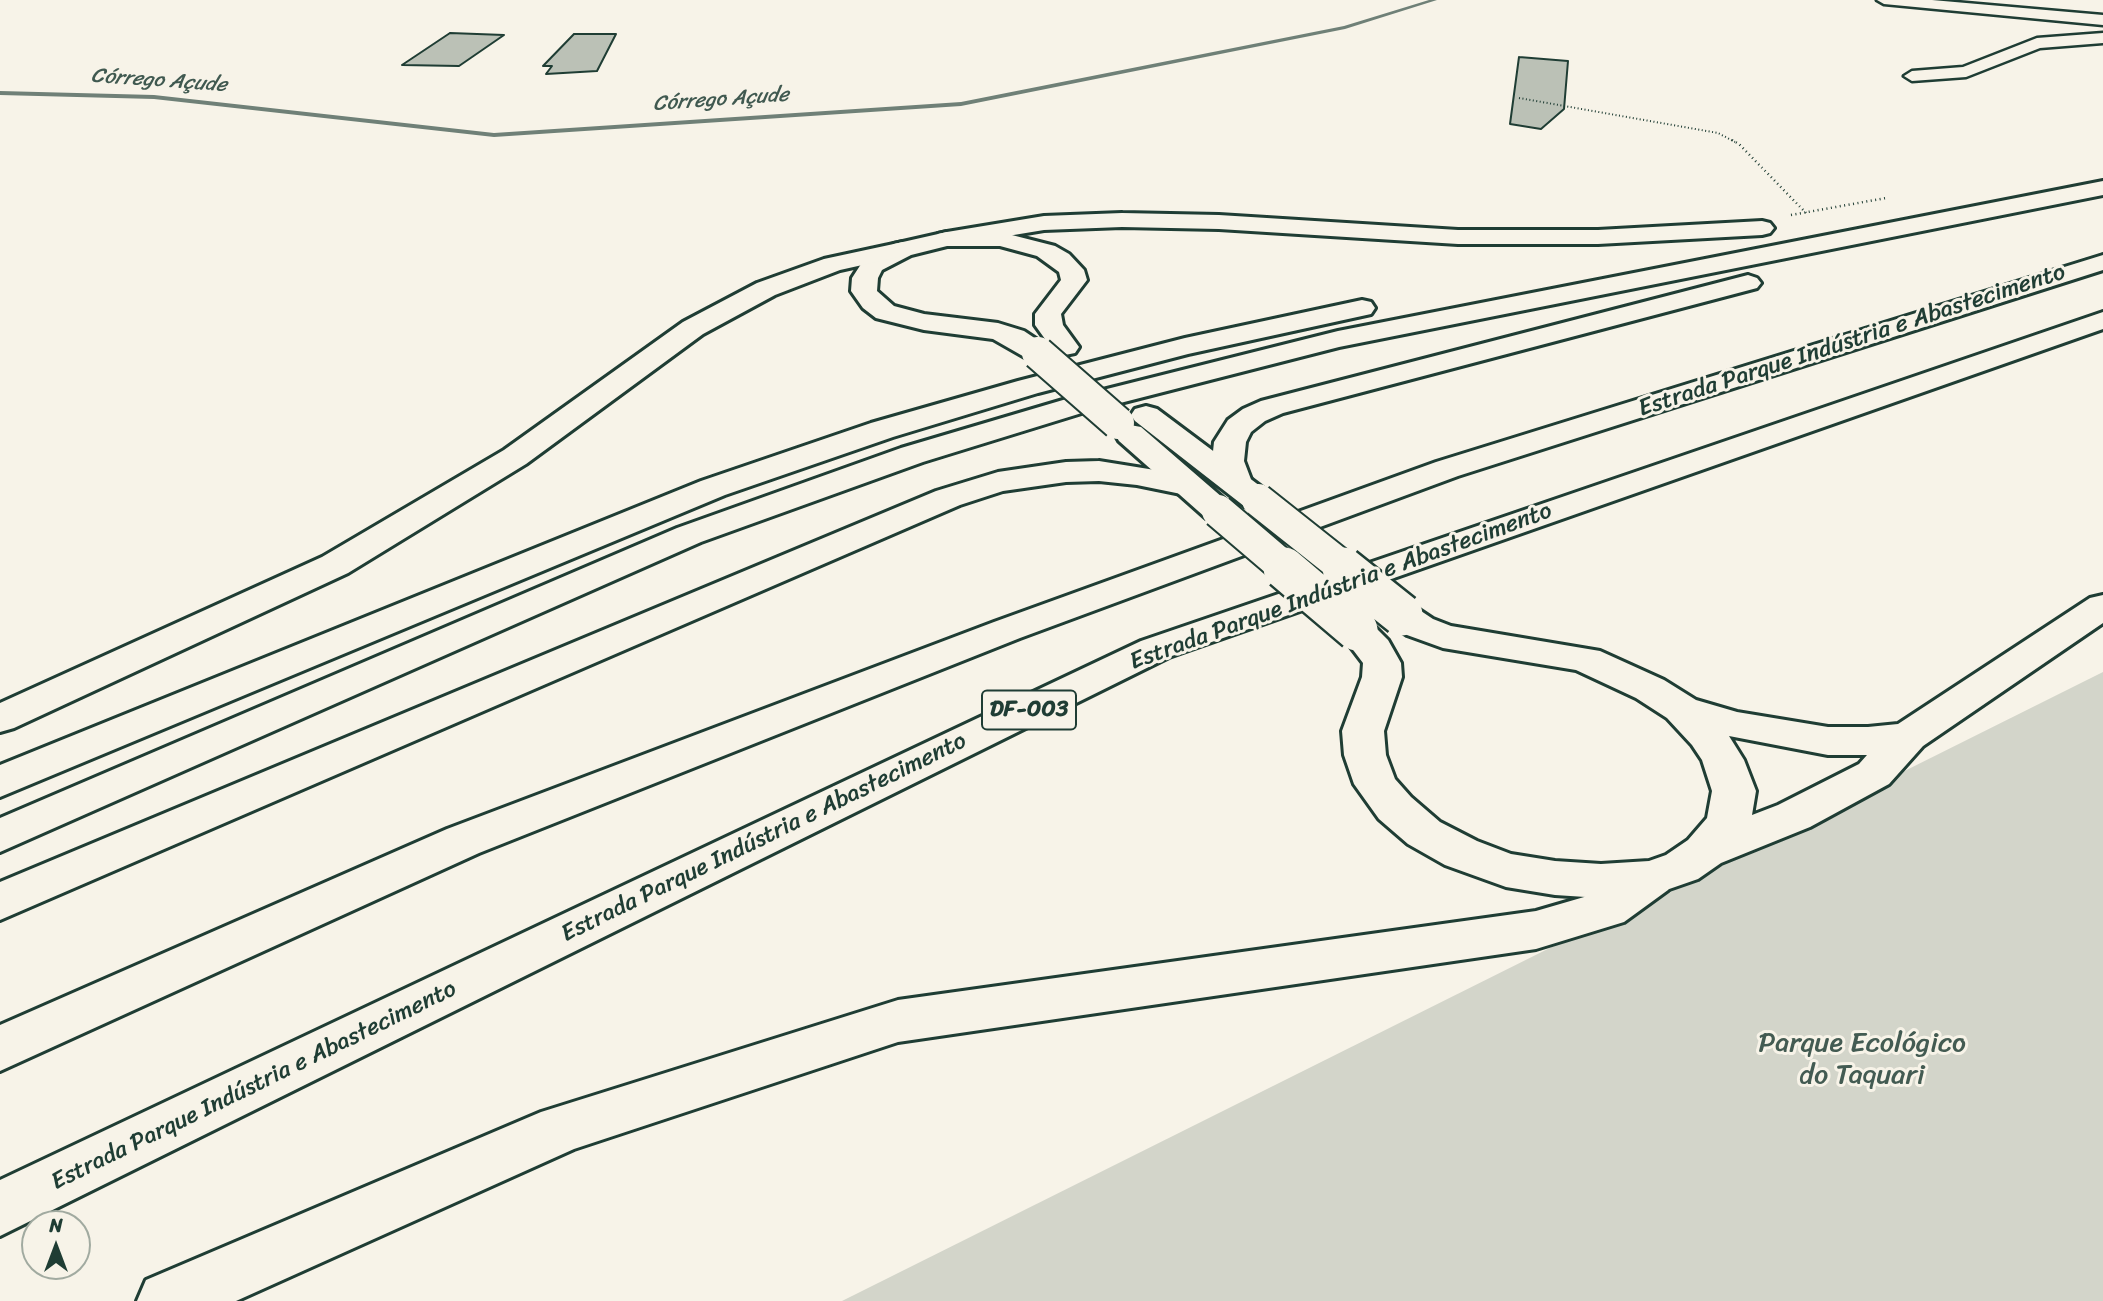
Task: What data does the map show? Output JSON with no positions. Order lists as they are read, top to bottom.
{
  "streets": {
    "main road": ["Estrada Parque Indústria e Abastecimento", "DF-003"]
  },
  "water": ["Córrego Açude"],
  "parks": ["Parque Ecológico do Taquari"],
  "north": "top"
}
